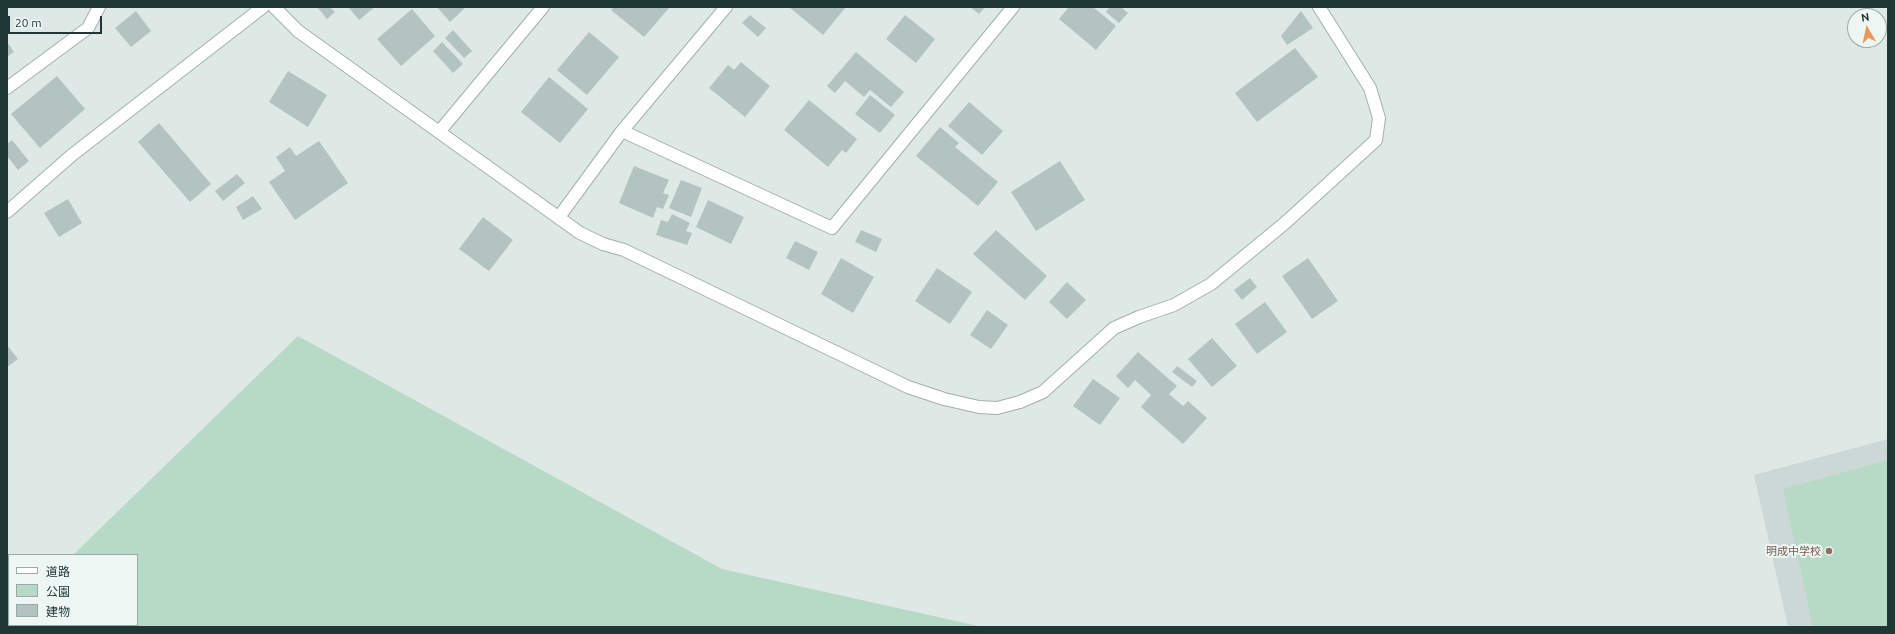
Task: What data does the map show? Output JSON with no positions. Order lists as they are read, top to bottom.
{
  "places": ["明成中学校"],
  "legend": ["道路", "公園", "建物"],
  "scale_bar": "20 m",
  "north": "top"
}
